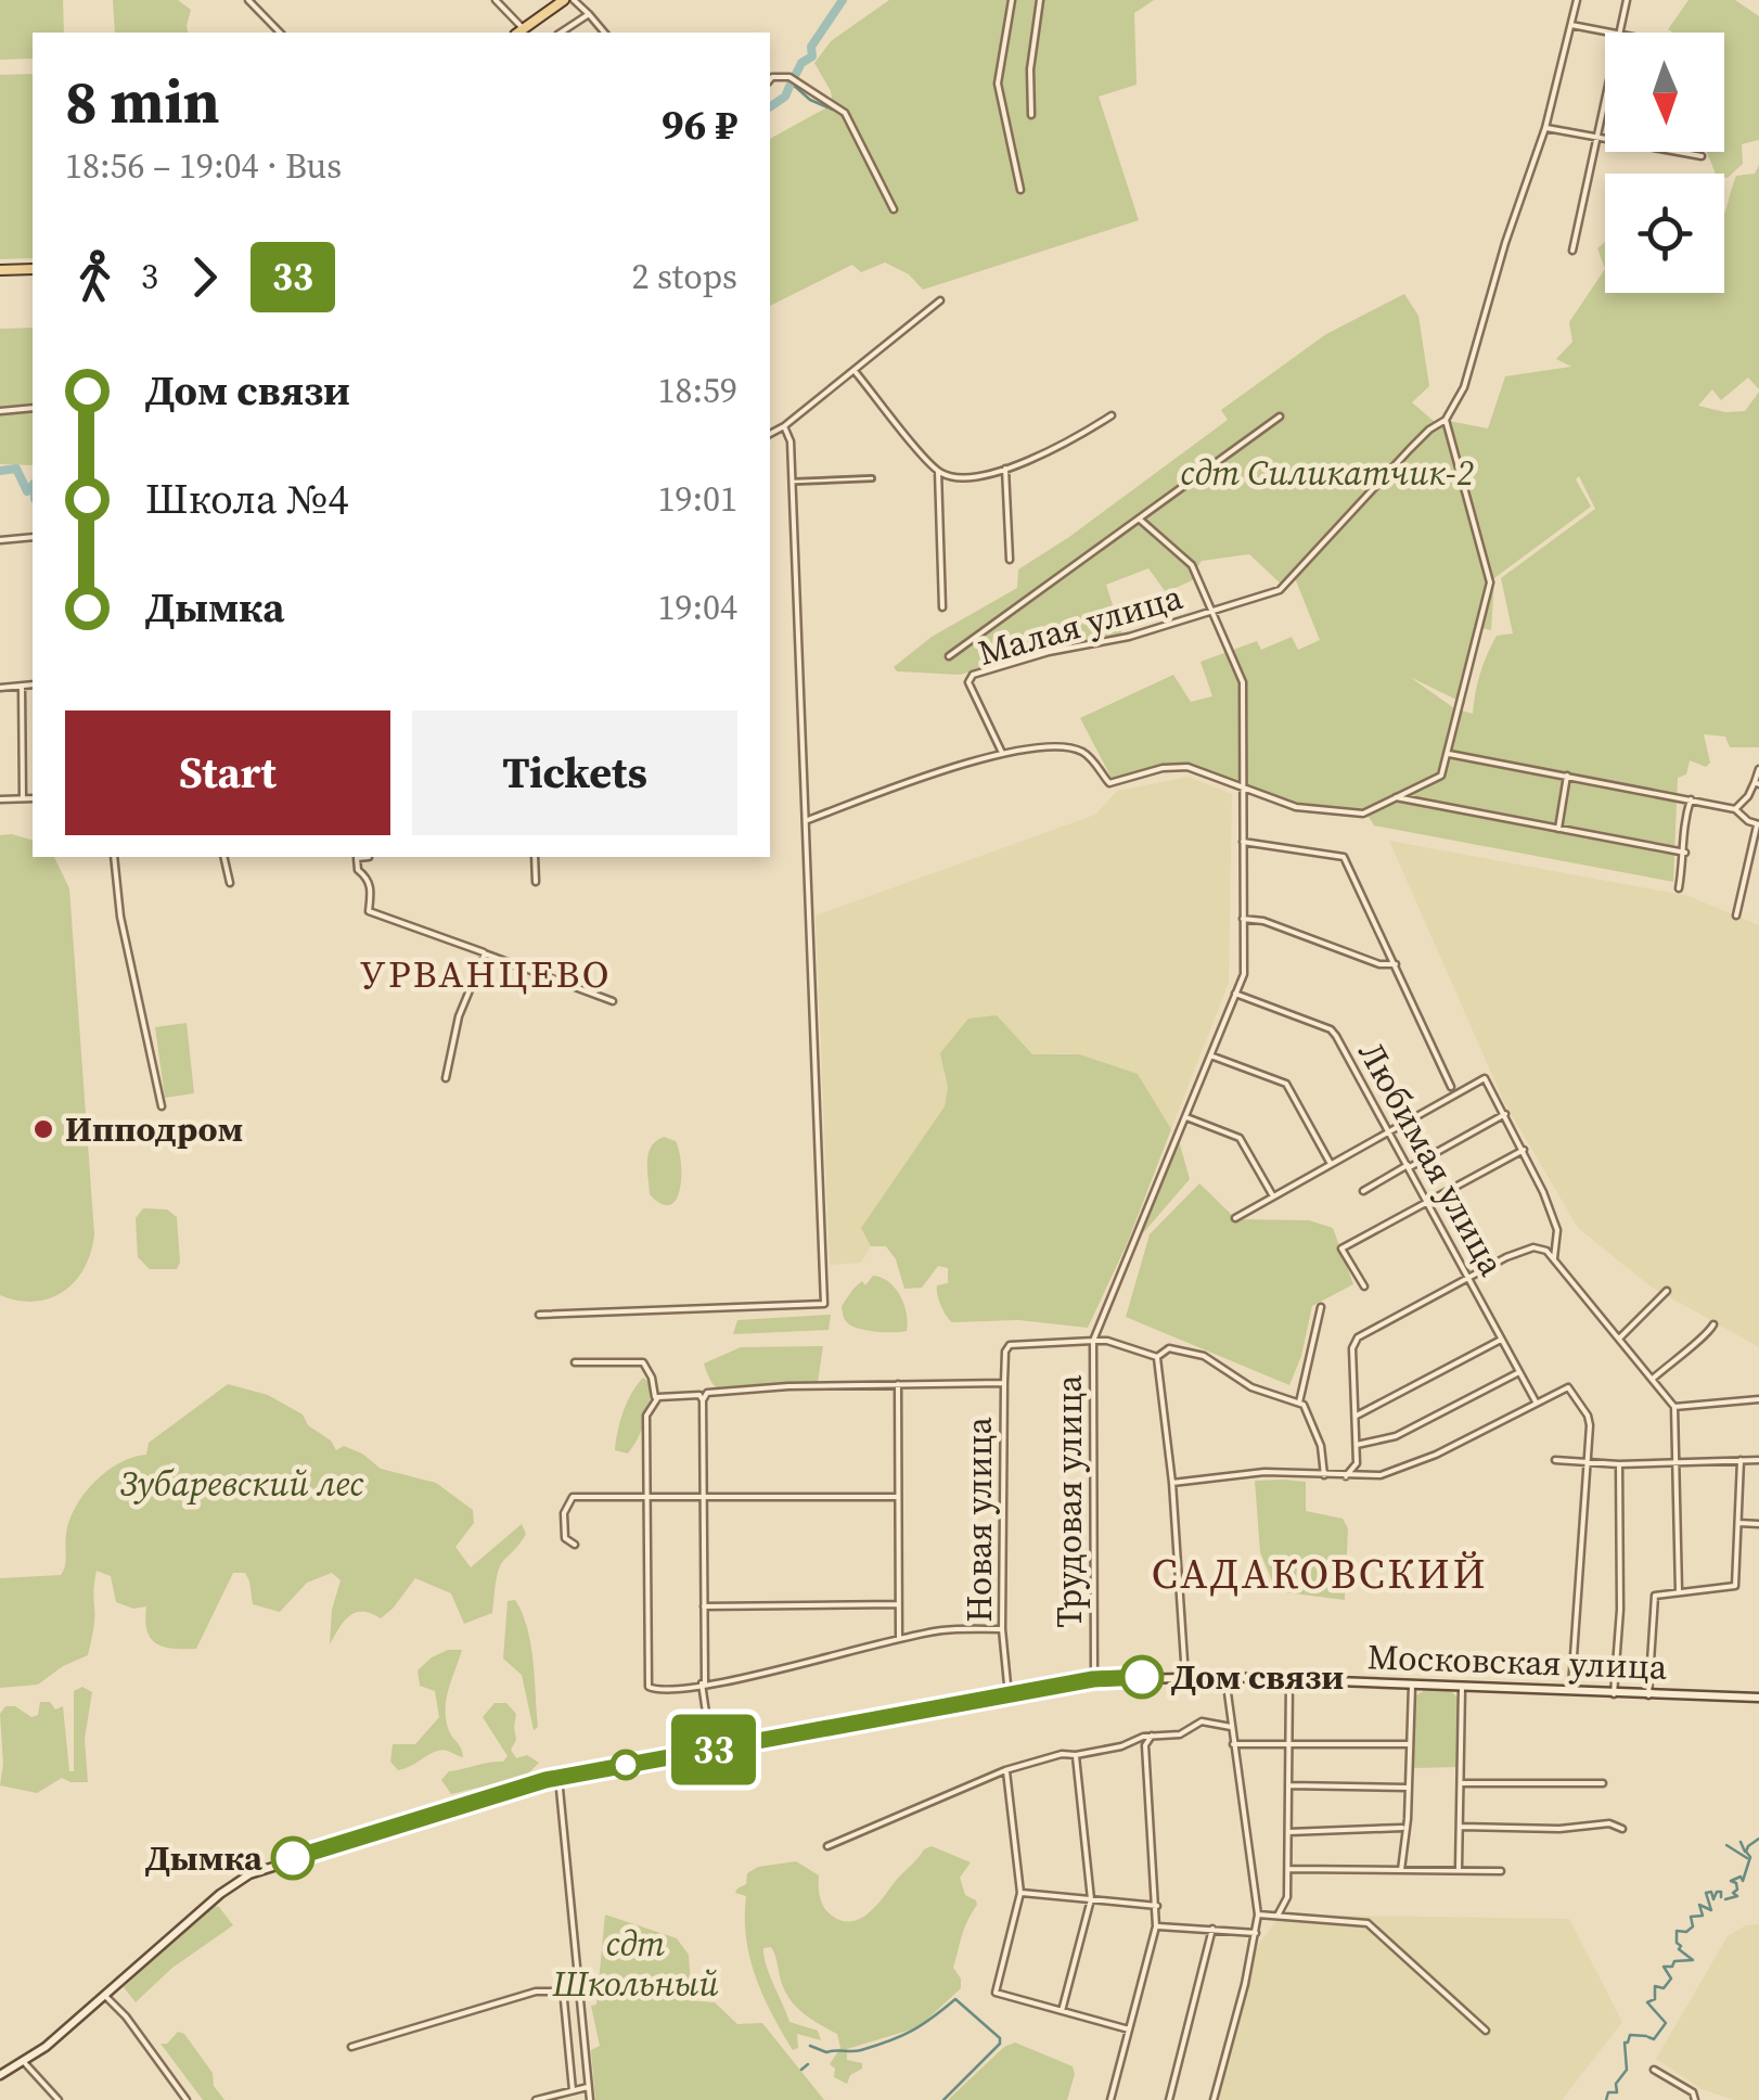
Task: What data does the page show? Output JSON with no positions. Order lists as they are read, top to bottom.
{
  "streets": {
    "main road": ["Московская улица"],
    "street": [
      "Малая улица",
      "Любимая улица",
      "Трудовая улица",
      "Новая улица"
    ]
  },
  "crossings": [
    ["Трудовая улица", "Новая улица"],
    ["Трудовая улица", "Московская улица"],
    ["Новая улица", "Московская улица"]
  ],
  "districts": ["УРВАНЦЕВО", "САДАКОВСКИЙ"],
  "parks": ["сдт Силикатчик-2", "Зубаревский лес", "сдт Школьный"],
  "places": ["Ипподром", "Дом связи", "Дымка"],
  "lines": ["bus line 33"],
  "north": "bottom",
  "page": {
    "on_map": "33",
    "heading": ["8 min", "18:56 – 19:04 · Bus", "96 ₽"],
    "legs": ["3", "33", "2 stops"],
    "list": [
      {
        "name": "Дом связи",
        "value": "18:59"
      },
      {
        "name": "Школа №4",
        "value": "19:01"
      },
      {
        "name": "Дымка",
        "value": "19:04"
      }
    ],
    "buttons": ["Start", "Tickets"]
  }
}
